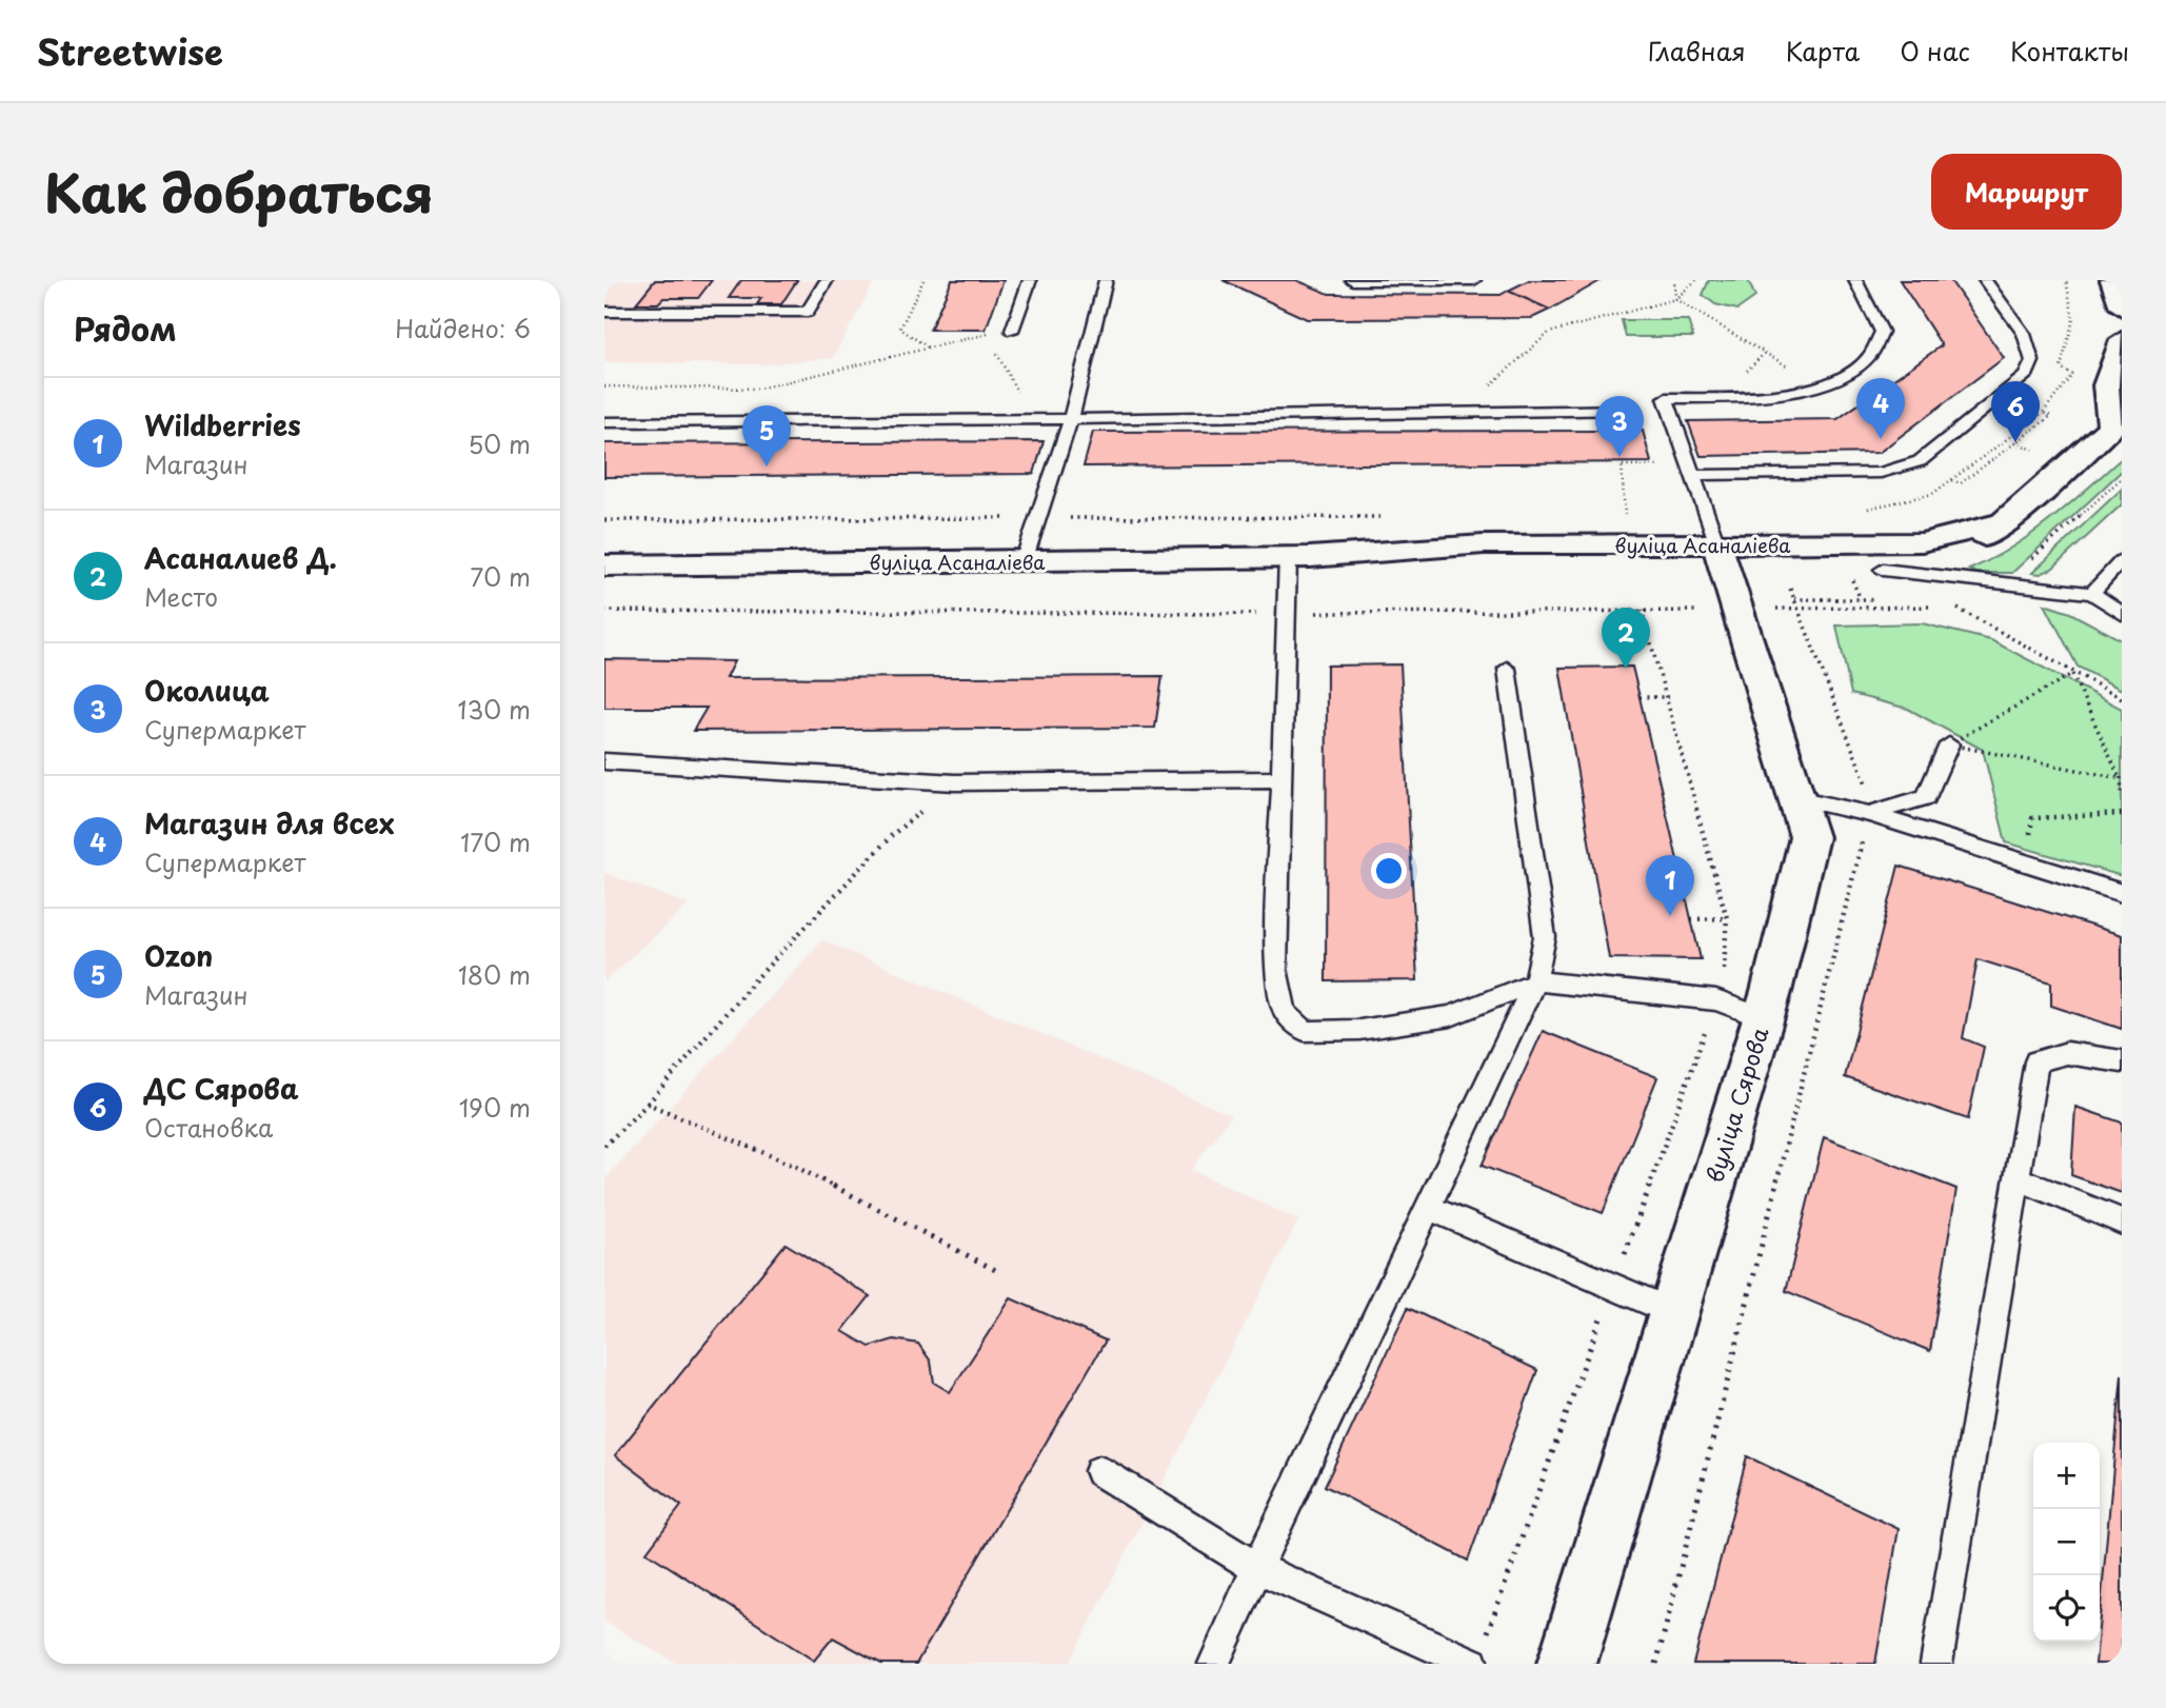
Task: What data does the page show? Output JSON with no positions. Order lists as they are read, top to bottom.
{
  "streets": {
    "main road": ["вуліца Асаналіева", "вуліца Сярова"]
  },
  "crossings": [
    ["вуліца Асаналіева", "вуліца Сярова"]
  ],
  "page": {
    "header": "Streetwise",
    "nav": [
      "Главная",
      "Карта",
      "О нас",
      "Контакты"
    ],
    "title": "Как добраться",
    "buttons": "Маршрут",
    "heading": ["Рядом", "Найдено: 6"],
    "list": [
      {
        "mark": "1",
        "name": "Wildberries",
        "note": "Магазин",
        "value": "50 m"
      },
      {
        "mark": "2",
        "name": "Асаналиев Д.",
        "note": "Место",
        "value": "70 m"
      },
      {
        "mark": "3",
        "name": "Околица",
        "note": "Супермаркет",
        "value": "130 m"
      },
      {
        "mark": "4",
        "name": "Магазин для всех",
        "note": "Супермаркет",
        "value": "170 m"
      },
      {
        "mark": "5",
        "name": "Ozon",
        "note": "Магазин",
        "value": "180 m"
      },
      {
        "mark": "6",
        "name": "ДС Сярова",
        "note": "Остановка",
        "value": "190 m"
      }
    ],
    "pins": [
      "4",
      "6",
      "3",
      "5",
      "2",
      "1"
    ],
    "map_buttons": ["+", "−"]
  }
}
